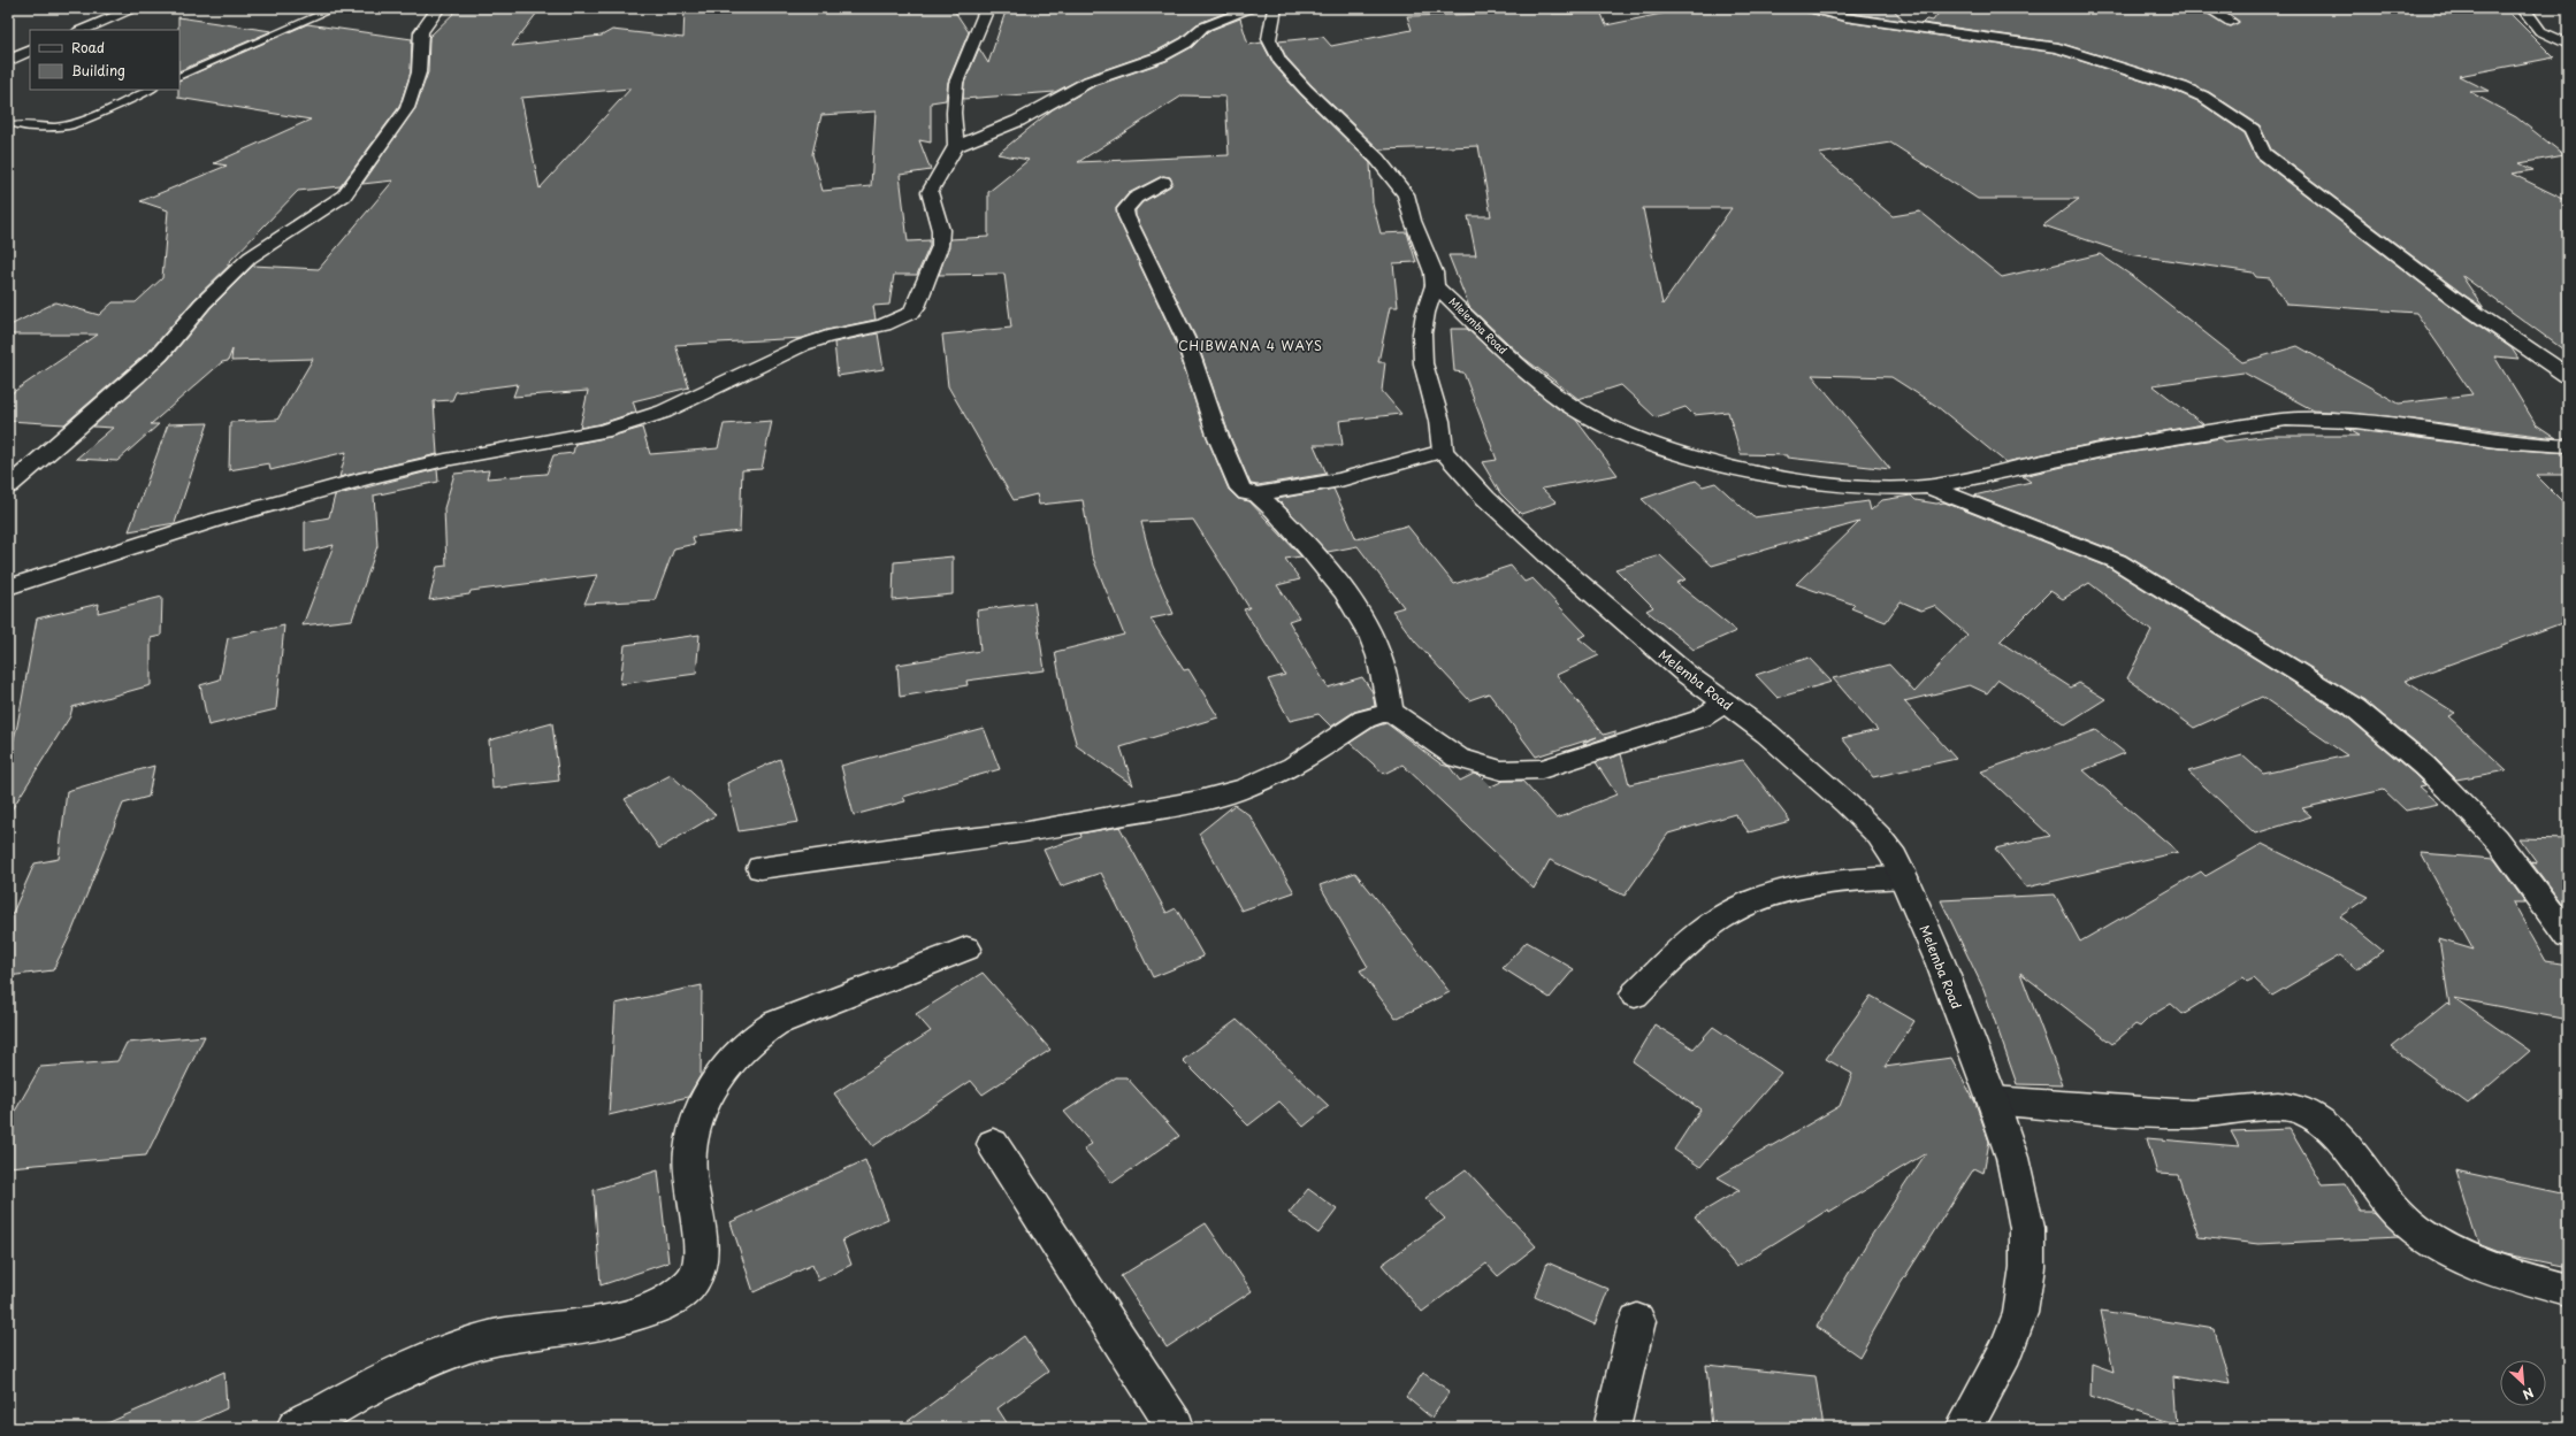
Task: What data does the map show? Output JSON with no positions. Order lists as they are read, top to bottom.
{
  "streets": {
    "street": ["Mlelemba Road", "Melemba Road"]
  },
  "districts": ["CHIBWANA 4 WAYS"],
  "legend": ["Road", "Building"],
  "north": "bottom right"
}
